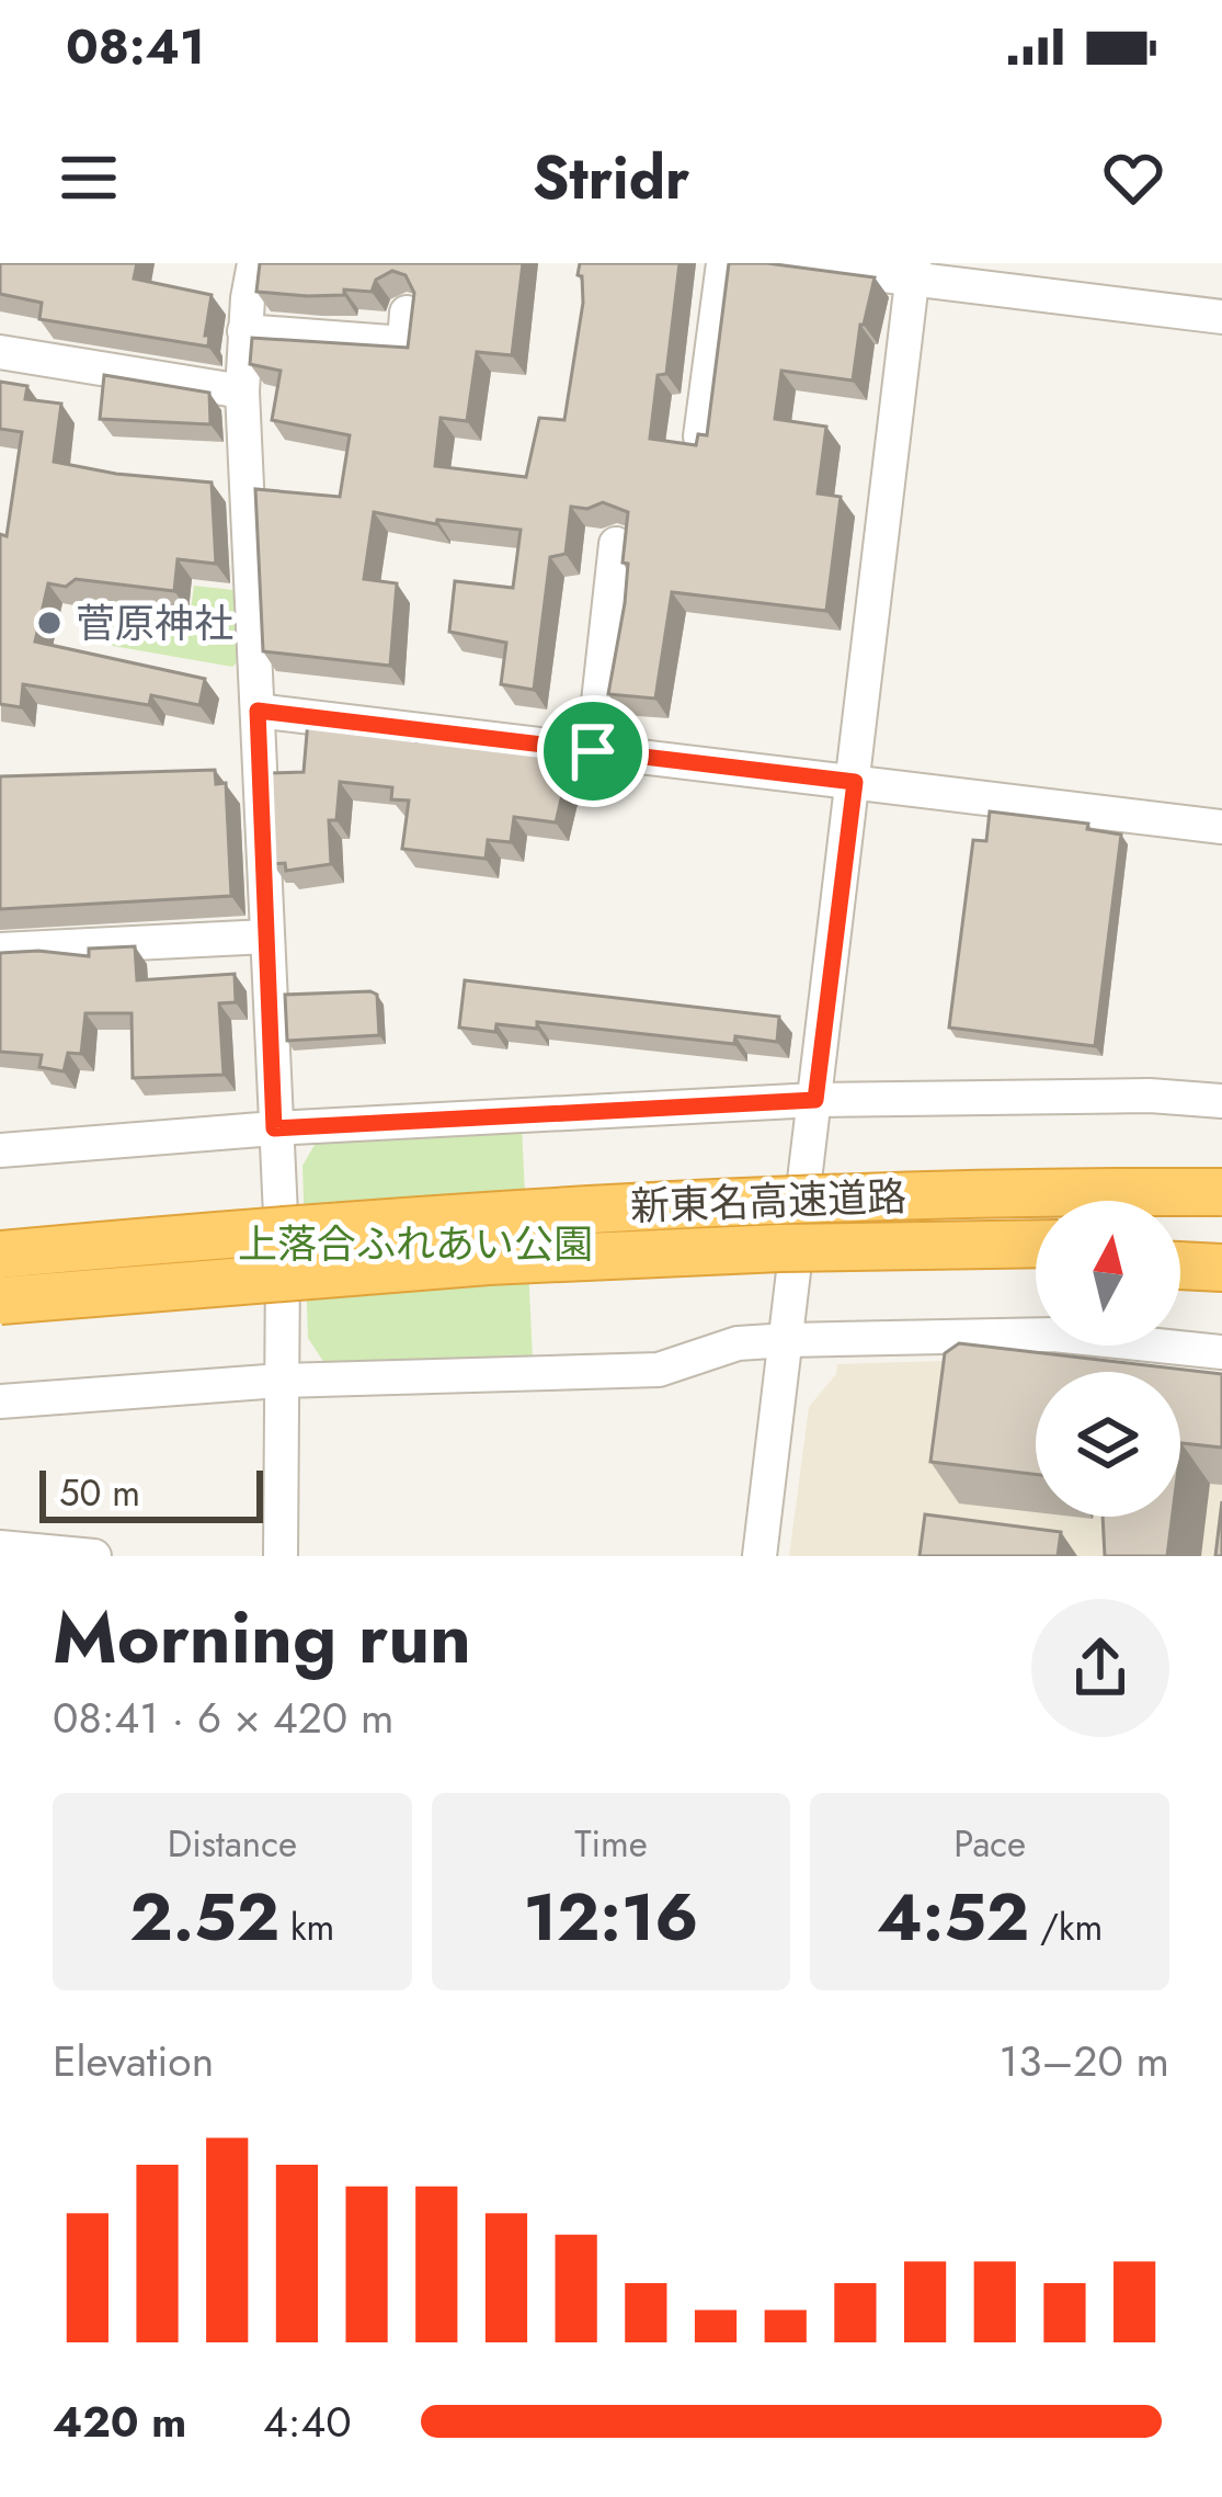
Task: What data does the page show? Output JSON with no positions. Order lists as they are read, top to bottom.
{
  "streets": {
    "highway": ["新東名高速道路"]
  },
  "parks": ["上落合ふれあい公園"],
  "places": ["菅原神社"],
  "scale_bar": "50 m",
  "north": "top",
  "page": {
    "status": "08:41",
    "header": "Stridr",
    "scale": "50 m",
    "heading": ["Morning run", "08:41 · 6 × 420 m"],
    "stats": [
      ["Distance", "2.52 km"],
      ["Time", "12:16"],
      ["Pace", "4:52 /km"]
    ],
    "chart": ["Elevation", "13–20 m"],
    "list": [
      {
        "name": "420 m",
        "note": "4:40"
      }
    ]
  }
}
